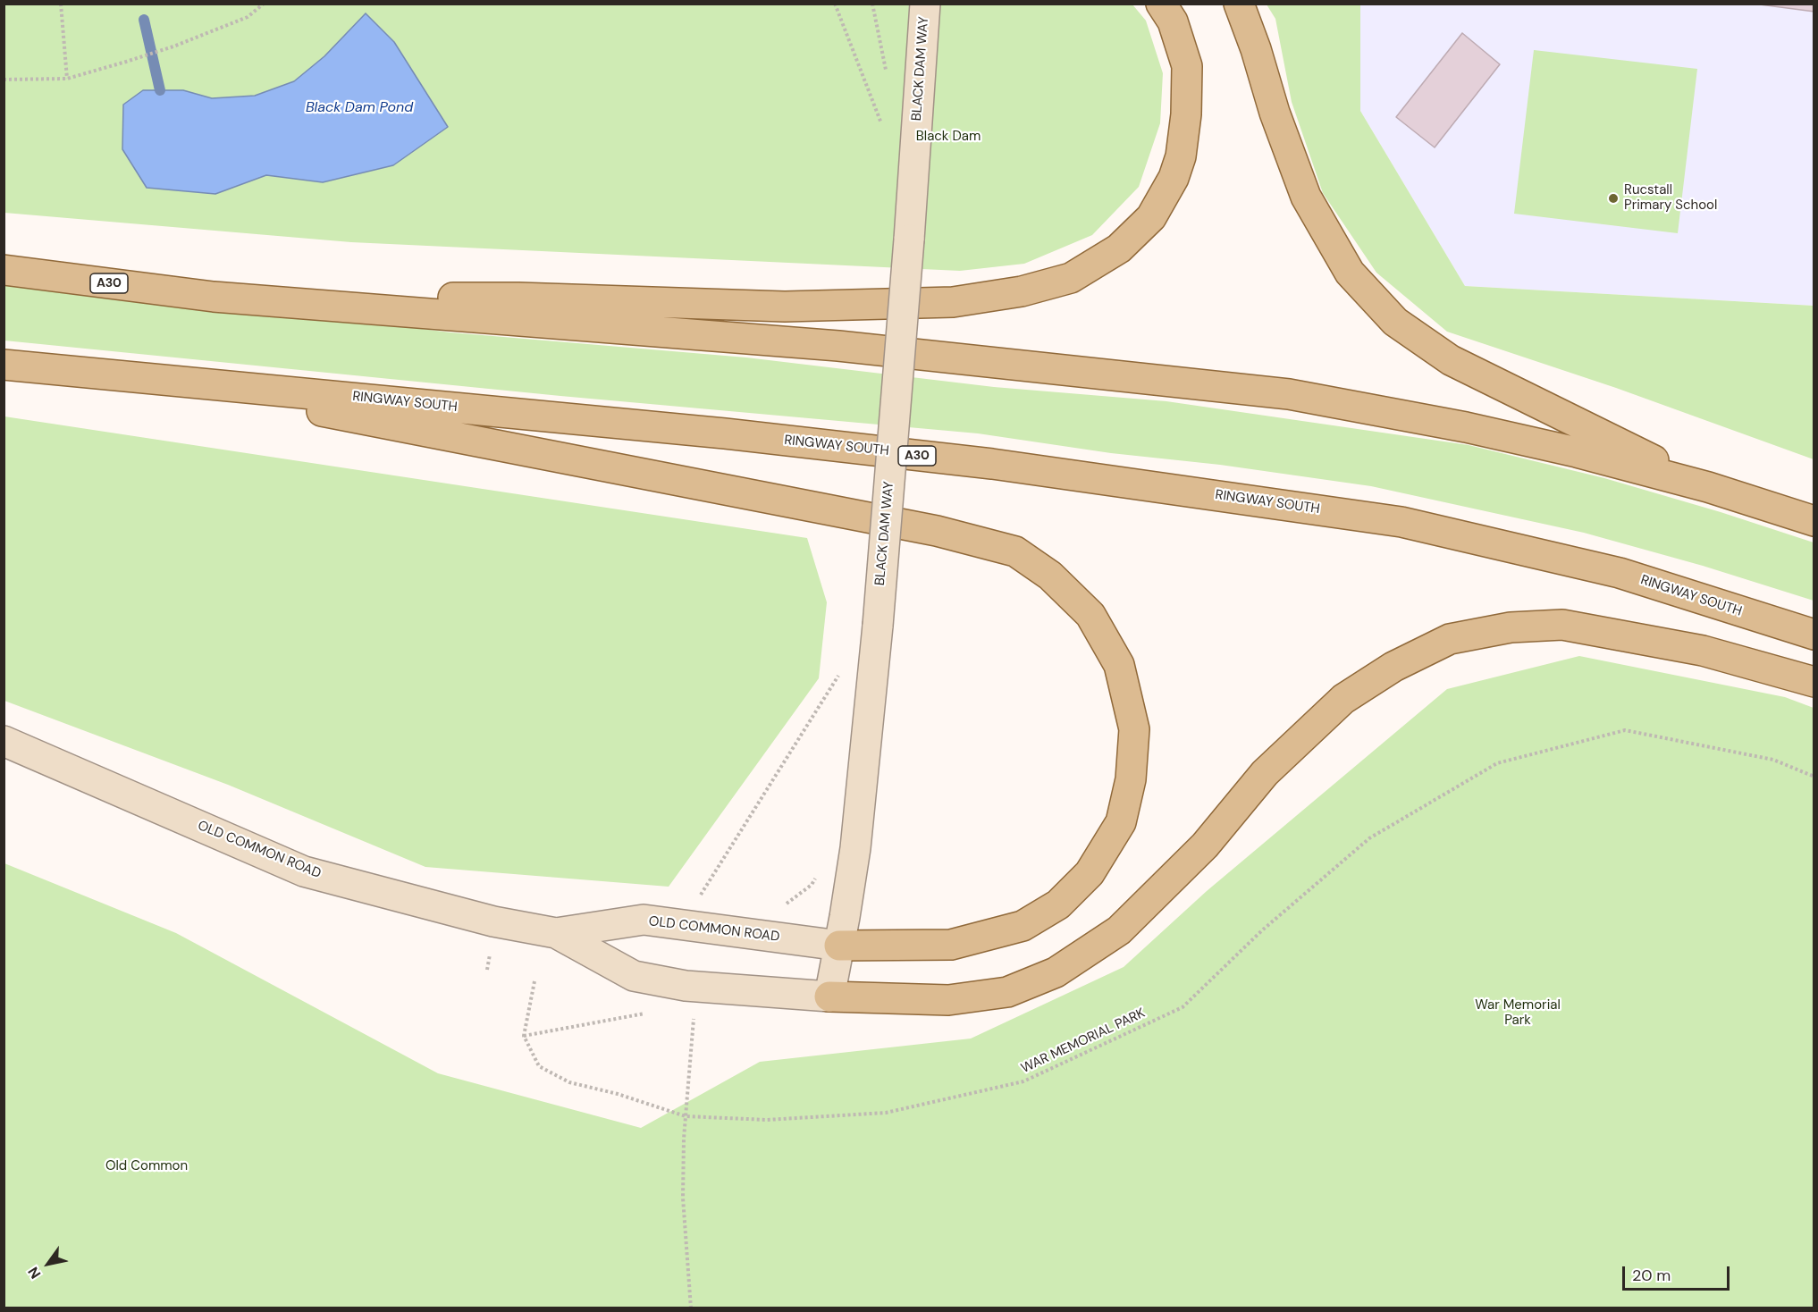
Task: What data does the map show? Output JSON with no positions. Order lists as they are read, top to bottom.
{
  "streets": {
    "main road": ["A30", "RINGWAY SOUTH"],
    "street": ["BLACK DAM WAY", "OLD COMMON ROAD"],
    "path": ["WAR MEMORIAL PARK"]
  },
  "crossings": [
    ["BLACK DAM WAY", "OLD COMMON ROAD"]
  ],
  "water": ["Black Dam Pond"],
  "parks": ["Black Dam", "War Memorial Park", "Old Common"],
  "places": ["Rucstall Primary School"],
  "scale_bar": "20 m",
  "north": "bottom left"
}
